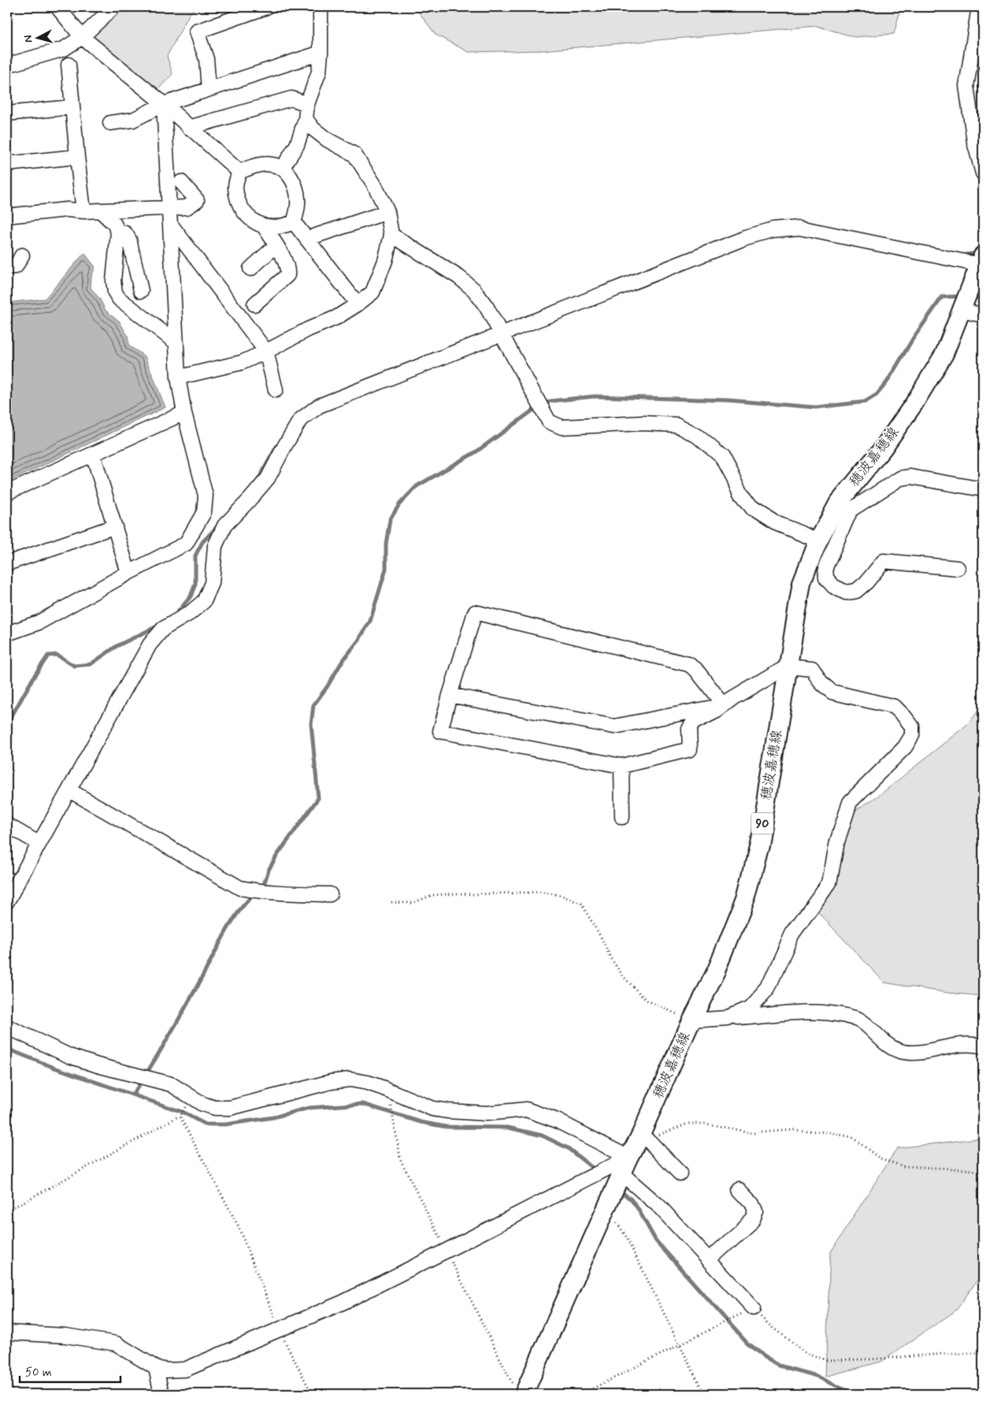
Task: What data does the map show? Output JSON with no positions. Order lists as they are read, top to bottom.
{
  "streets": {
    "main road": ["穂波嘉穂線", "90"]
  },
  "scale_bar": "50 m",
  "north": "left"
}
